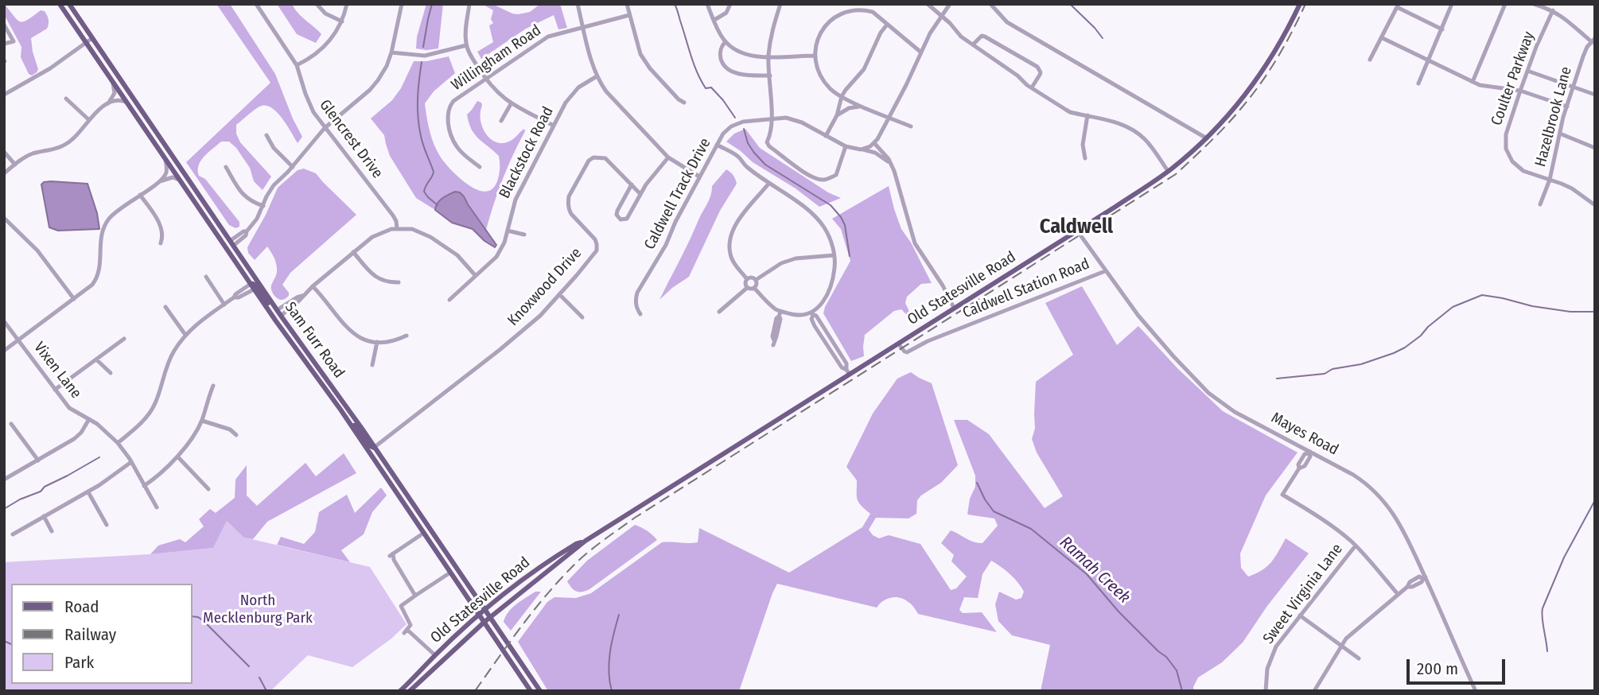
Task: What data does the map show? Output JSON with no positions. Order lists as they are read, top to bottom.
{
  "streets": {
    "main road": ["Old Statesville Road", "Sam Furr Road"],
    "street": [
      "Willingham Road",
      "Coulter Parkway",
      "Hazelbrook Lane",
      "Glencrest Drive",
      "Blackstock Road",
      "Caldwell Track Drive",
      "Knoxwood Drive",
      "Caldwell Station Road",
      "Vixen Lane",
      "Mayes Road",
      "Sweet Virginia Lane"
    ]
  },
  "crossings": [
    ["Coulter Parkway", "Hazelbrook Lane"],
    ["Knoxwood Drive", "Sam Furr Road"],
    ["Old Statesville Road", "Caldwell Station Road"],
    ["Old Statesville Road", "Sam Furr Road"],
    ["Old Statesville Road", "Mayes Road"],
    ["Caldwell Station Road", "Mayes Road"]
  ],
  "districts": ["Caldwell"],
  "water": ["Ramah Creek"],
  "parks": ["North Mecklenburg Park"],
  "legend": ["Road", "Railway", "Park"],
  "scale_bar": "200 m"
}
